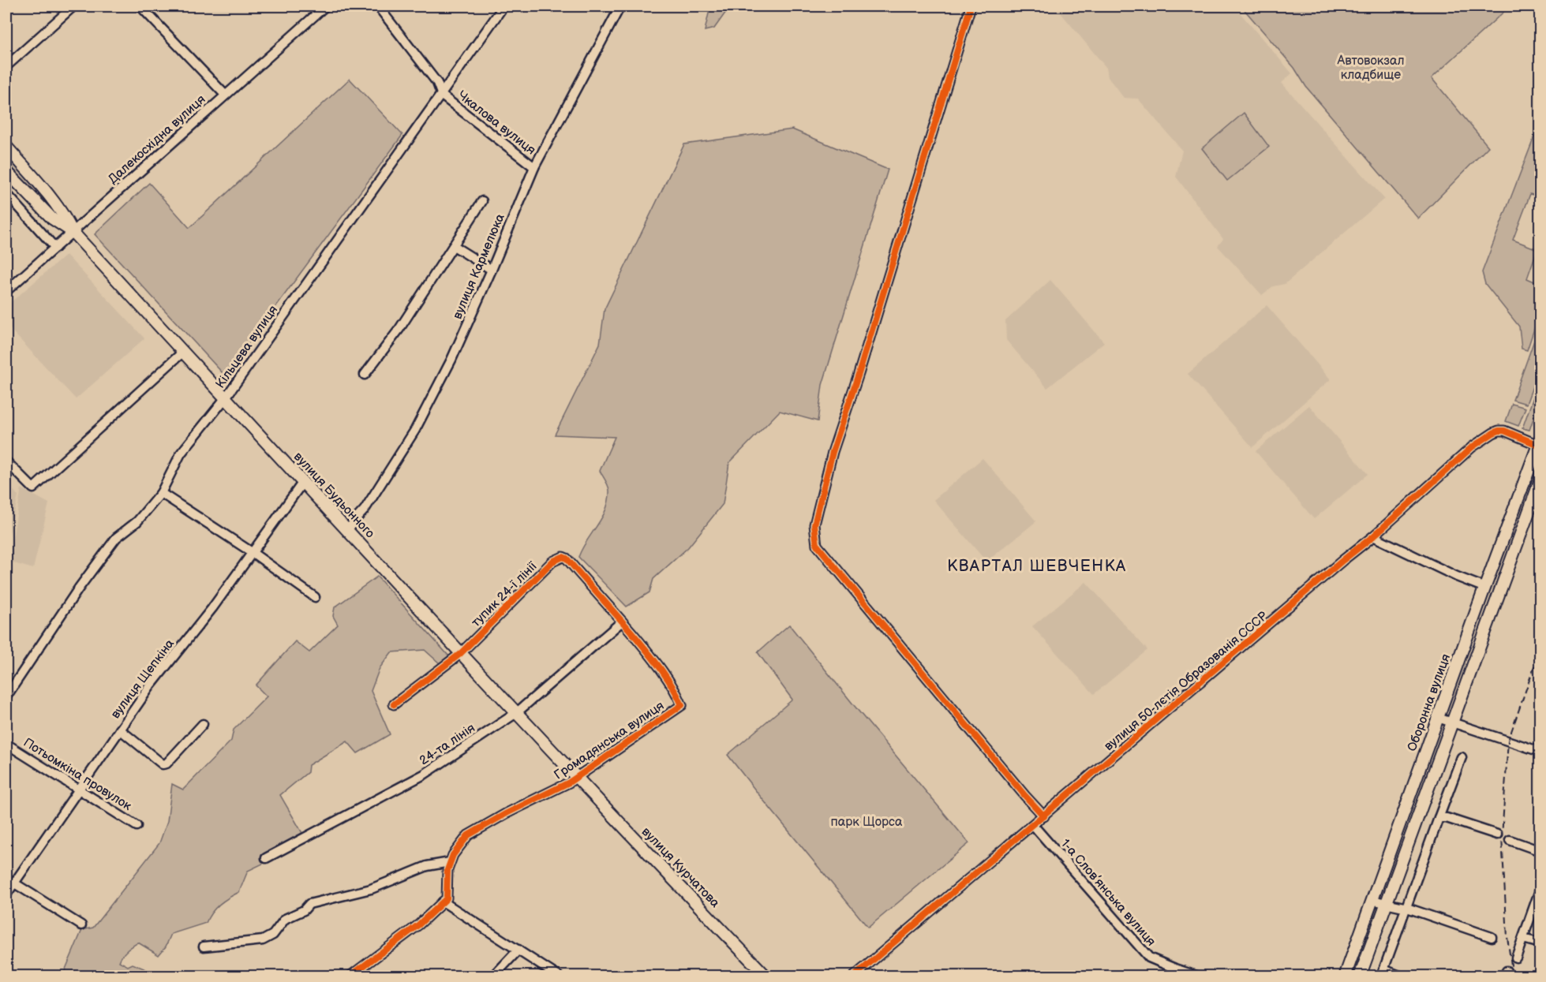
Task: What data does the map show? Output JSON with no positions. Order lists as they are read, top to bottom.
{
  "streets": {
    "main road": ["вулиця Будьонного", "Оборонна вулиця", "вулиця Курчатова"],
    "street": [
      "Чкалова вулиця",
      "Далекосхідна вулиця",
      "вулиця Кармелюка",
      "Кільцева вулиця",
      "тупик 24-ї лінії",
      "вулиця Щепкіна",
      "вулиця 50-лєтія Образованія СССР",
      "Громадянська вулиця",
      "24-та лінія",
      "Потьомкіна провулок",
      "1-а Слов’янська вулиця"
    ]
  },
  "crossings": [
    ["Чкалова вулиця", "вулиця Кармелюка"],
    ["Чкалова вулиця", "Кільцева вулиця"],
    ["Далекосхідна вулиця", "вулиця Будьонного"],
    ["вулиця Кармелюка", "вулиця Будьонного"],
    ["Кільцева вулиця", "вулиця Будьонного"],
    ["вулиця Будьонного", "тупик 24-ї лінії"],
    ["вулиця Будьонного", "вулиця Щепкіна"],
    ["вулиця Будьонного", "Громадянська вулиця"],
    ["вулиця Будьонного", "24-та лінія"],
    ["вулиця Будьонного", "вулиця Курчатова"],
    ["тупик 24-ї лінії", "Громадянська вулиця"],
    ["тупик 24-ї лінії", "24-та лінія"],
    ["вулиця Щепкіна", "Потьомкіна провулок"],
    ["вулиця 50-лєтія Образованія СССР", "Оборонна вулиця"],
    ["вулиця 50-лєтія Образованія СССР", "1-а Слов’янська вулиця"],
    ["Громадянська вулиця", "24-та лінія"],
    ["Громадянська вулиця", "вулиця Курчатова"]
  ],
  "districts": ["КВАРТАЛ ШЕВЧЕНКА"],
  "parks": ["Автовокзал кладбище", "парк Щорса"]
}
